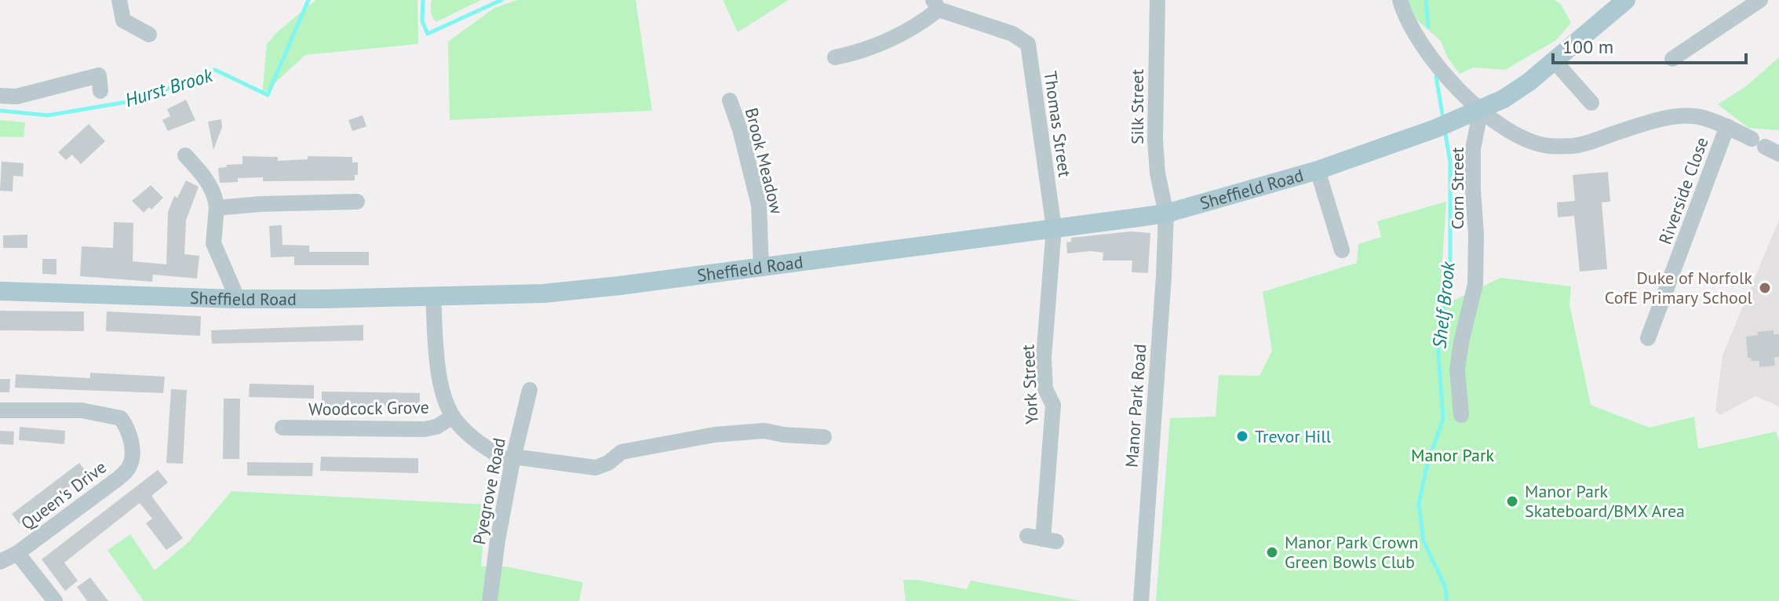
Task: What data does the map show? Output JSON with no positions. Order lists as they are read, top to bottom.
{
  "streets": {
    "main road": ["Sheffield Road"],
    "street": [
      "Silk Street",
      "Thomas Street",
      "Brook Meadow",
      "Corn Street",
      "Riverside Close",
      "York Street",
      "Manor Park Road",
      "Woodcock Grove",
      "Pyegrove Road",
      "Queen's Drive"
    ]
  },
  "crossings": [
    ["Silk Street", "Sheffield Road"],
    ["Silk Street", "Manor Park Road"],
    ["Thomas Street", "Sheffield Road"],
    ["Thomas Street", "York Street"],
    ["Brook Meadow", "Sheffield Road"],
    ["Corn Street", "Sheffield Road"],
    ["Sheffield Road", "York Street"],
    ["Sheffield Road", "Manor Park Road"],
    ["Sheffield Road", "Woodcock Grove"],
    ["Woodcock Grove", "Pyegrove Road"]
  ],
  "water": ["Hurst Brook", "Shelf Brook"],
  "parks": ["Manor Park"],
  "places": [
    "Duke of Norfolk CofE Primary School",
    "Trevor Hill",
    "Manor Park Skateboard/BMX Area",
    "Manor Park Crown Green Bowls Club"
  ],
  "scale_bar": "100 m"
}
